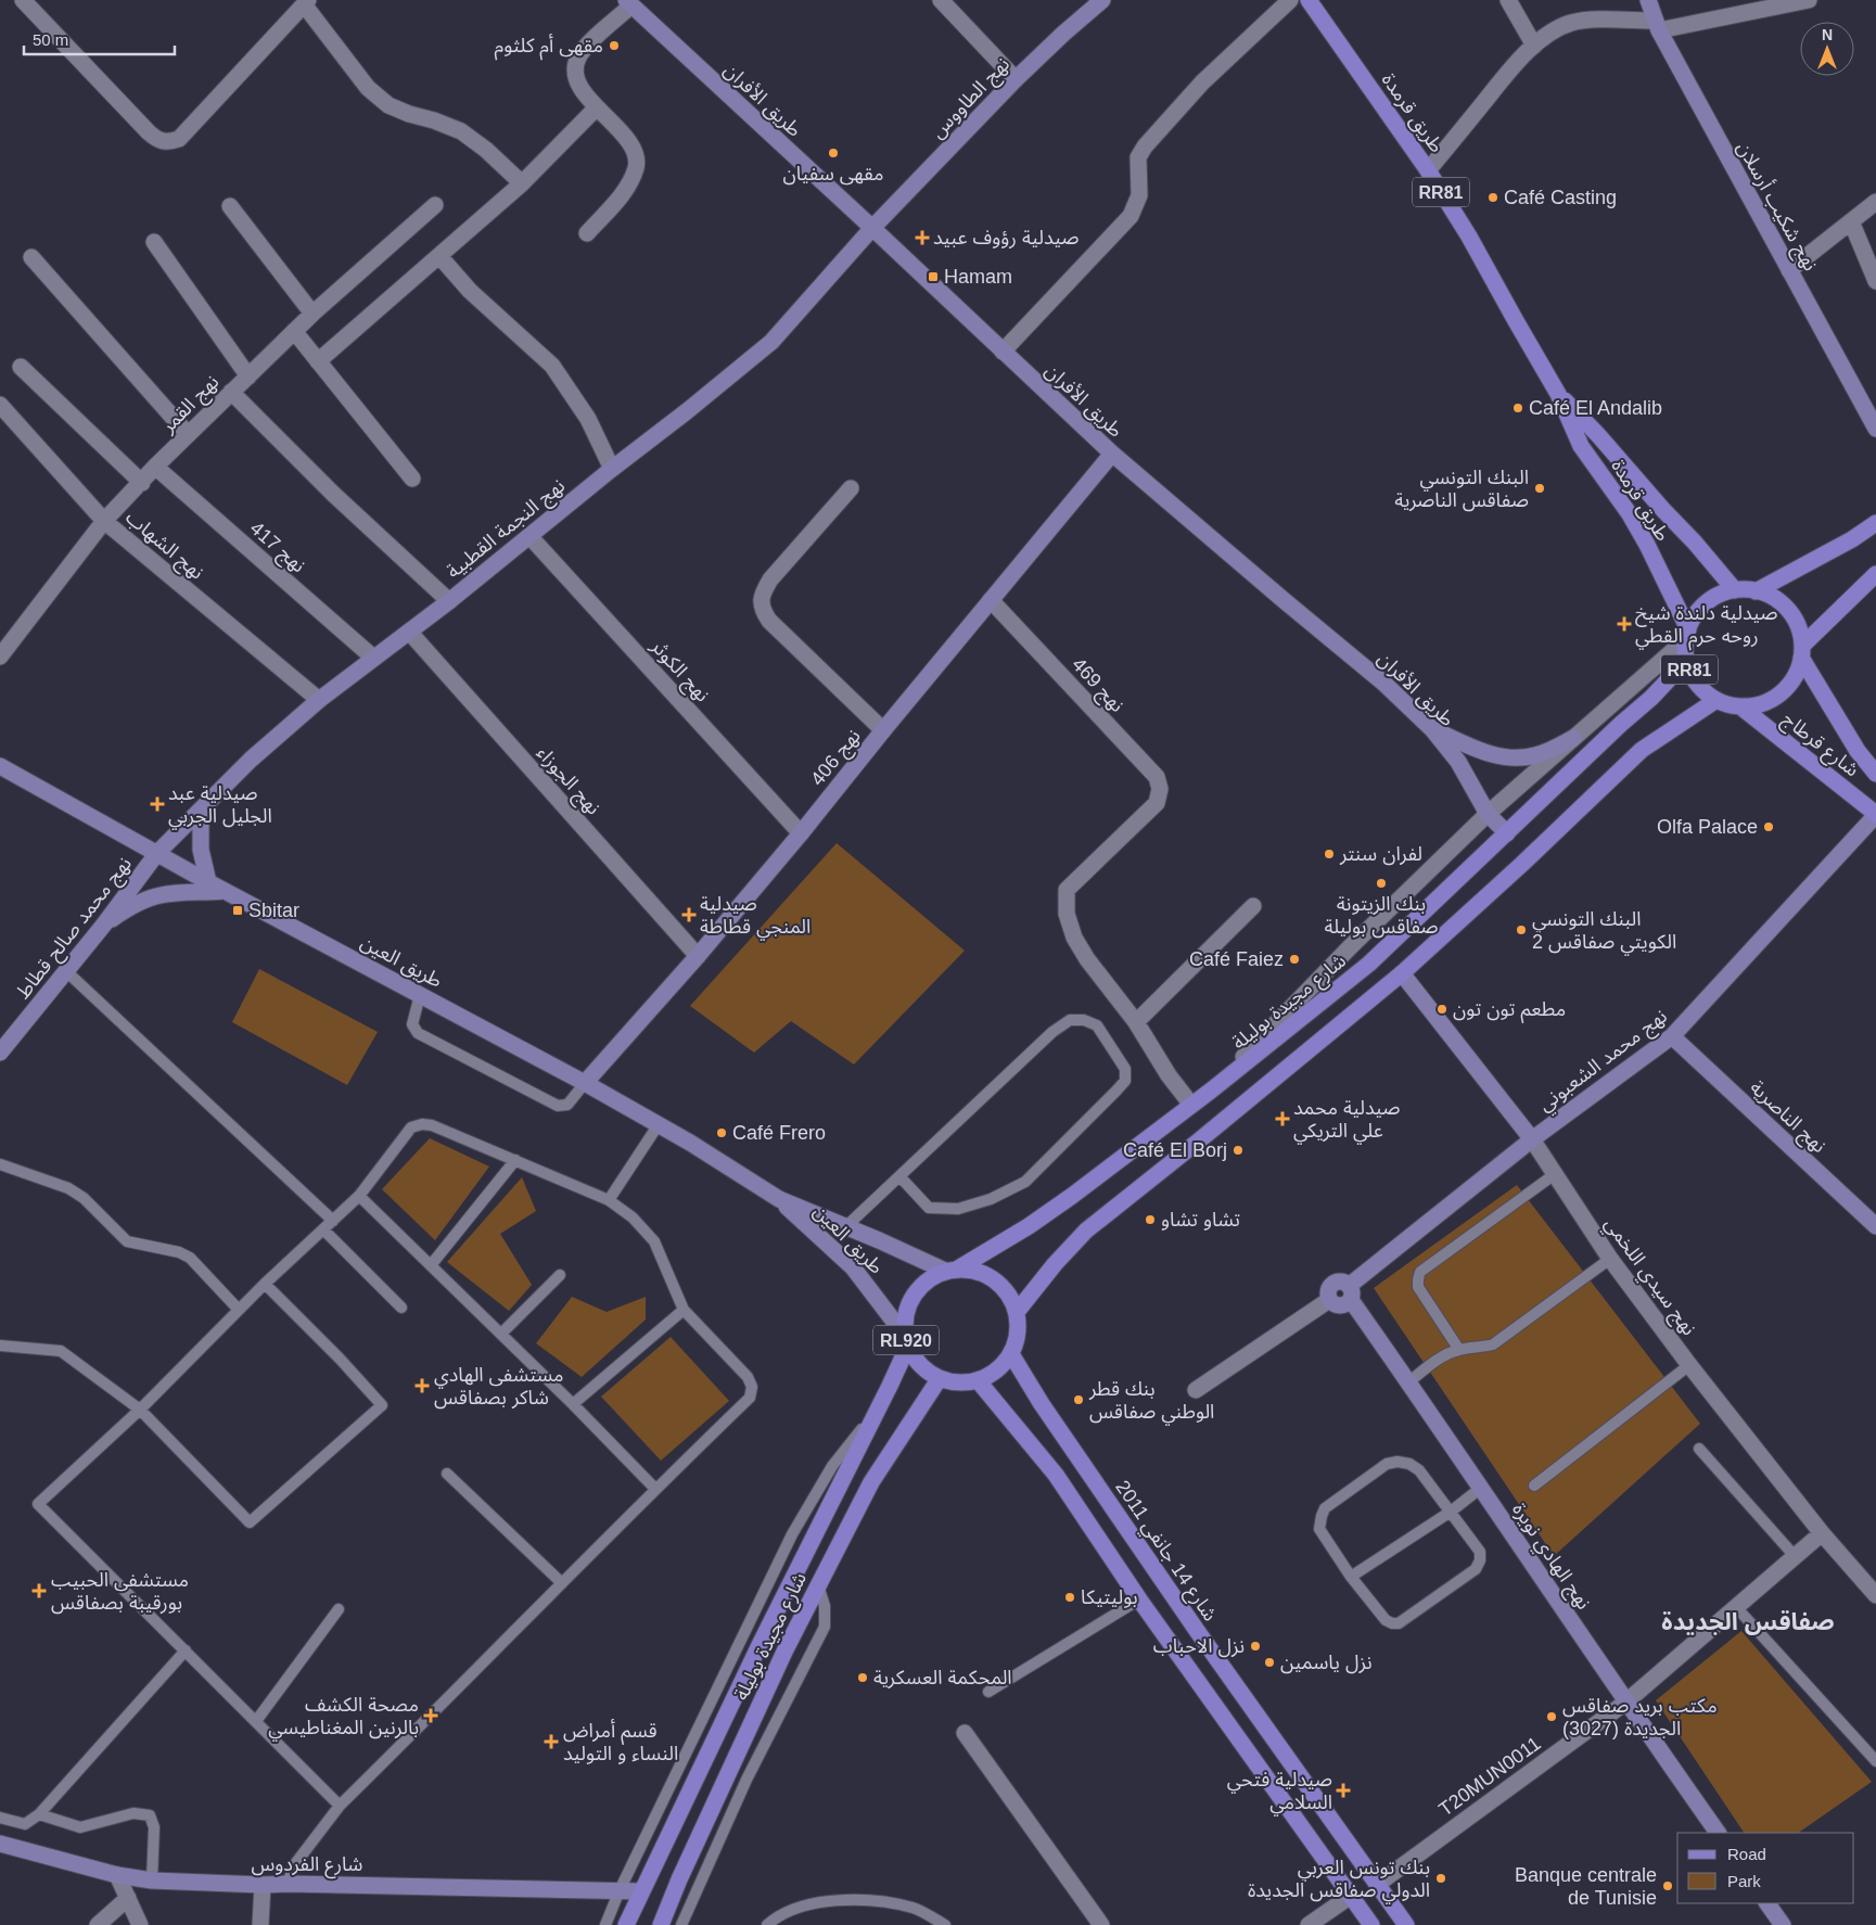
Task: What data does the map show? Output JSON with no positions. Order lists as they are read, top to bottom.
{
  "streets": {
    "main road": [
      "طريق قرمدة",
      "RR81",
      "شارع قرطاج",
      "شارع مجيدة بوليلة",
      "RL920",
      "شارع 14 جانفي 2011"
    ],
    "street": [
      "نهج الطاووس",
      "طريق الأفران",
      "نهج شكيب أرسلان",
      "نهج القمر",
      "نهج النجمة القطبية",
      "نهج الشهاب",
      "نهج 417",
      "نهج الكوثر",
      "نهج 469",
      "نهج 406",
      "نهج الجوزاء",
      "نهج محمد صالح قطاط",
      "طريق العين",
      "نهج محمد الشعبوني",
      "نهج الناصرية",
      "نهج سيدي اللخمي",
      "نهج الهادي نويرة",
      "T20MUN0011",
      "شارع الفردوس"
    ]
  },
  "crossings": [
    ["نهج الطاووس", "طريق الأفران"],
    ["نهج الطاووس", "نهج النجمة القطبية"],
    ["طريق الأفران", "نهج النجمة القطبية"],
    ["طريق الأفران", "نهج 406"],
    ["طريق الأفران", "شارع مجيدة بوليلة"],
    ["طريق قرمدة", "RR81"],
    ["طريق قرمدة", "شارع قرطاج"],
    ["طريق قرمدة", "شارع مجيدة بوليلة"],
    ["RR81", "شارع قرطاج"],
    ["RR81", "شارع مجيدة بوليلة"],
    ["نهج القمر", "نهج الشهاب"],
    ["نهج القمر", "نهج 417"],
    ["نهج النجمة القطبية", "نهج الشهاب"],
    ["نهج النجمة القطبية", "نهج 417"],
    ["نهج النجمة القطبية", "نهج الكوثر"],
    ["نهج النجمة القطبية", "نهج الجوزاء"],
    ["نهج النجمة القطبية", "نهج محمد صالح قطاط"],
    ["نهج النجمة القطبية", "طريق العين"],
    ["نهج الكوثر", "نهج 406"],
    ["نهج 469", "نهج 406"],
    ["شارع قرطاج", "شارع مجيدة بوليلة"],
    ["شارع قرطاج", "نهج محمد الشعبوني"],
    ["نهج 406", "نهج الجوزاء"],
    ["نهج 406", "طريق العين"],
    ["نهج محمد صالح قطاط", "طريق العين"],
    ["طريق العين", "شارع مجيدة بوليلة"],
    ["طريق العين", "RL920"],
    ["طريق العين", "شارع 14 جانفي 2011"],
    ["شارع مجيدة بوليلة", "RL920"],
    ["شارع مجيدة بوليلة", "شارع 14 جانفي 2011"],
    ["شارع مجيدة بوليلة", "شارع الفردوس"],
    ["نهج محمد الشعبوني", "نهج الناصرية"],
    ["نهج محمد الشعبوني", "نهج سيدي اللخمي"],
    ["نهج محمد الشعبوني", "نهج الهادي نويرة"],
    ["نهج سيدي اللخمي", "T20MUN0011"],
    ["RL920", "شارع 14 جانفي 2011"],
    ["شارع 14 جانفي 2011", "T20MUN0011"],
    ["نهج الهادي نويرة", "T20MUN0011"]
  ],
  "districts": ["صفاقس الجديدة"],
  "places": {
    "other": [
      "مقهى أم كلثوم",
      "مقهى سفيان",
      "Café Casting",
      "Café El Andalib",
      "البنك التونسي صفاقس الناصرية",
      "Olfa Palace",
      "لفران سنتر",
      "بنك الزيتونة صفاقس بوليلة",
      "البنك التونسي الكويتي صفاقس 2",
      "Café Faiez",
      "مطعم تون تون",
      "Café Frero",
      "Café El Borj",
      "تشاو تشاو",
      "بنك قطر الوطني صفاقس",
      "بوليتيكا",
      "نزل الاحباب",
      "نزل ياسمين",
      "المحكمة العسكرية",
      "مكتب بريد صفاقس الجديدة (3027)",
      "بنك تونس العربي الدولي صفاقس الجديدة",
      "Banque centrale de Tunisie"
    ],
    "health": [
      "صيدلية رؤوف عبيد",
      "صيدلية دلندة شيخ روحه حرم القطي",
      "صيدلية عبد الجليل الجربي",
      "صيدلية المنجي قطاطة",
      "صيدلية محمد علي التريكي",
      "مستشفى الهادي شاكر بصفاقس",
      "مستشفى الحبيب بورقيبة بصفاقس",
      "مصحة الكشف بالرنين المغناطيسي",
      "قسم أمراض النساء و التوليد",
      "صيدلية فتحي السلامي"
    ],
    "transit": ["Hamam", "Sbitar"]
  },
  "legend": ["Road", "Park"],
  "scale_bar": "50 m",
  "north": "top"
}
